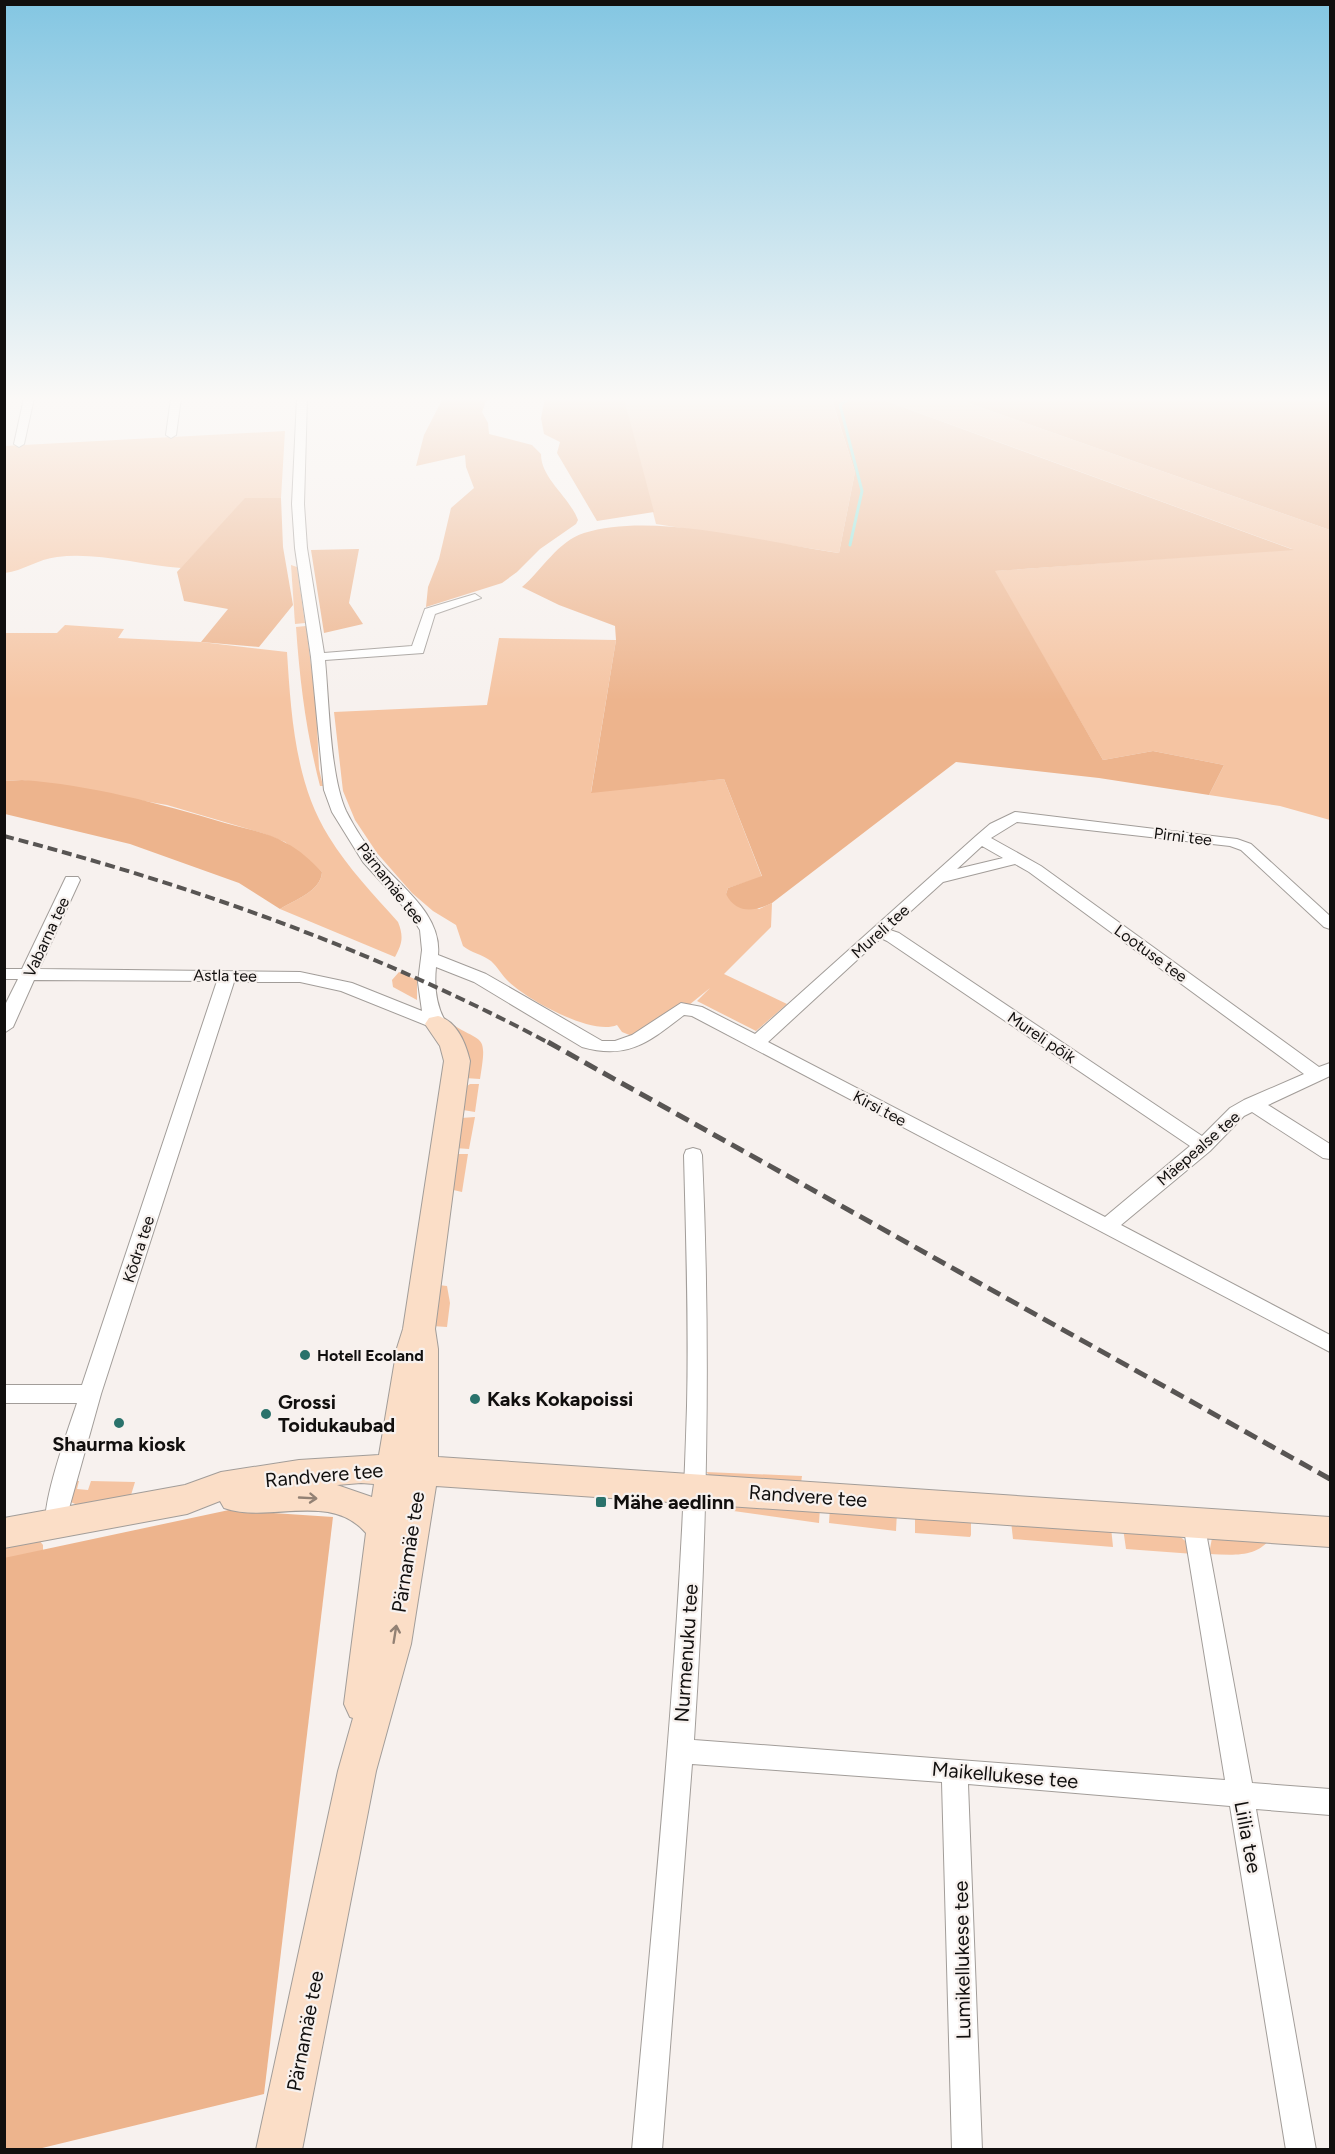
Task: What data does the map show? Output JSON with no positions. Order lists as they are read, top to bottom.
{
  "streets": {
    "main road": ["Pärnamäe tee", "Randvere tee"],
    "street": [
      "Pirni tee",
      "Mureli tee",
      "Vabarna tee",
      "Lootuse tee",
      "Astla tee",
      "Mureli põik",
      "Kirsi tee",
      "Mäepealse tee",
      "Kõdra tee",
      "Nurmenuku tee",
      "Maikellukese tee",
      "Liilia tee",
      "Lumikellukese tee"
    ]
  },
  "crossings": [
    ["Pirni tee", "Mureli tee"],
    ["Pärnamäe tee", "Astla tee"],
    ["Pärnamäe tee", "Kirsi tee"],
    ["Pärnamäe tee", "Randvere tee"],
    ["Mureli tee", "Lootuse tee"],
    ["Mureli tee", "Mureli põik"],
    ["Mureli tee", "Kirsi tee"],
    ["Vabarna tee", "Astla tee"],
    ["Lootuse tee", "Mäepealse tee"],
    ["Astla tee", "Kõdra tee"],
    ["Mureli põik", "Mäepealse tee"],
    ["Kirsi tee", "Mäepealse tee"],
    ["Kõdra tee", "Randvere tee"],
    ["Randvere tee", "Nurmenuku tee"],
    ["Randvere tee", "Liilia tee"],
    ["Nurmenuku tee", "Maikellukese tee"],
    ["Maikellukese tee", "Liilia tee"],
    ["Maikellukese tee", "Lumikellukese tee"]
  ],
  "places": {
    "other": [
      "Hotell Ecoland",
      "Kaks Kokapoissi",
      "Grossi Toidukaubad",
      "Shaurma kiosk"
    ],
    "transit": ["Mähe aedlinn"]
  }
}
